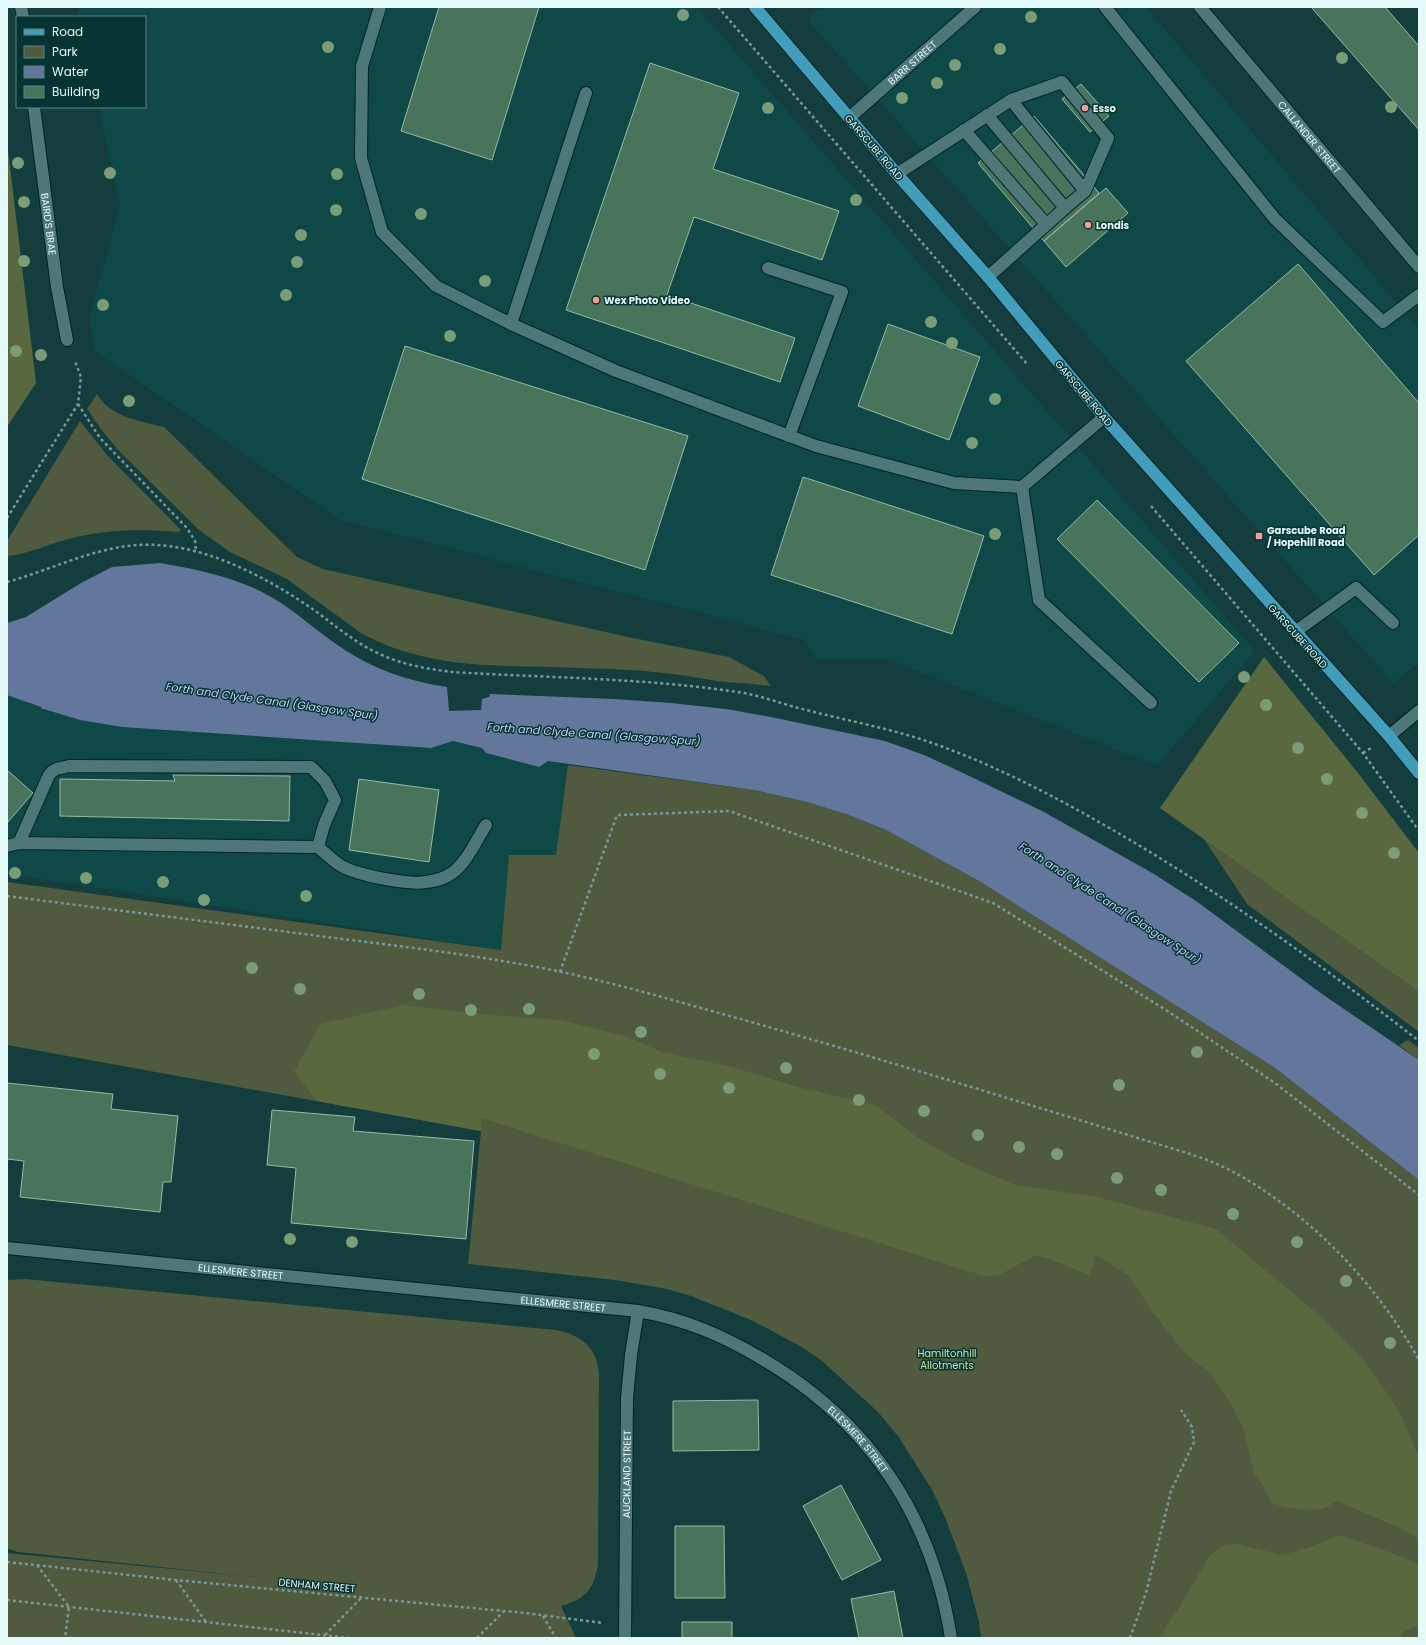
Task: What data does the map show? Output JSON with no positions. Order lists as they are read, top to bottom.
{
  "streets": {
    "main road": ["GARSCUBE ROAD"],
    "street": [
      "BARR STREET",
      "CALLANDER STREET",
      "BAIRD'S BRAE",
      "ELLESMERE STREET",
      "AUCKLAND STREET"
    ],
    "path": ["DENHAM STREET"]
  },
  "crossings": [
    ["BARR STREET", "GARSCUBE ROAD"],
    ["ELLESMERE STREET", "AUCKLAND STREET"],
    ["AUCKLAND STREET", "DENHAM STREET"]
  ],
  "water": ["Forth and Clyde Canal (Glasgow Spur)"],
  "parks": ["Hamiltonhill Allotments"],
  "places": {
    "other": ["Esso", "Londis", "Wex Photo Video"],
    "transit": ["Garscube Road / Hopehill Road"]
  },
  "legend": [
    "Road",
    "Park",
    "Water",
    "Building"
  ]
}
